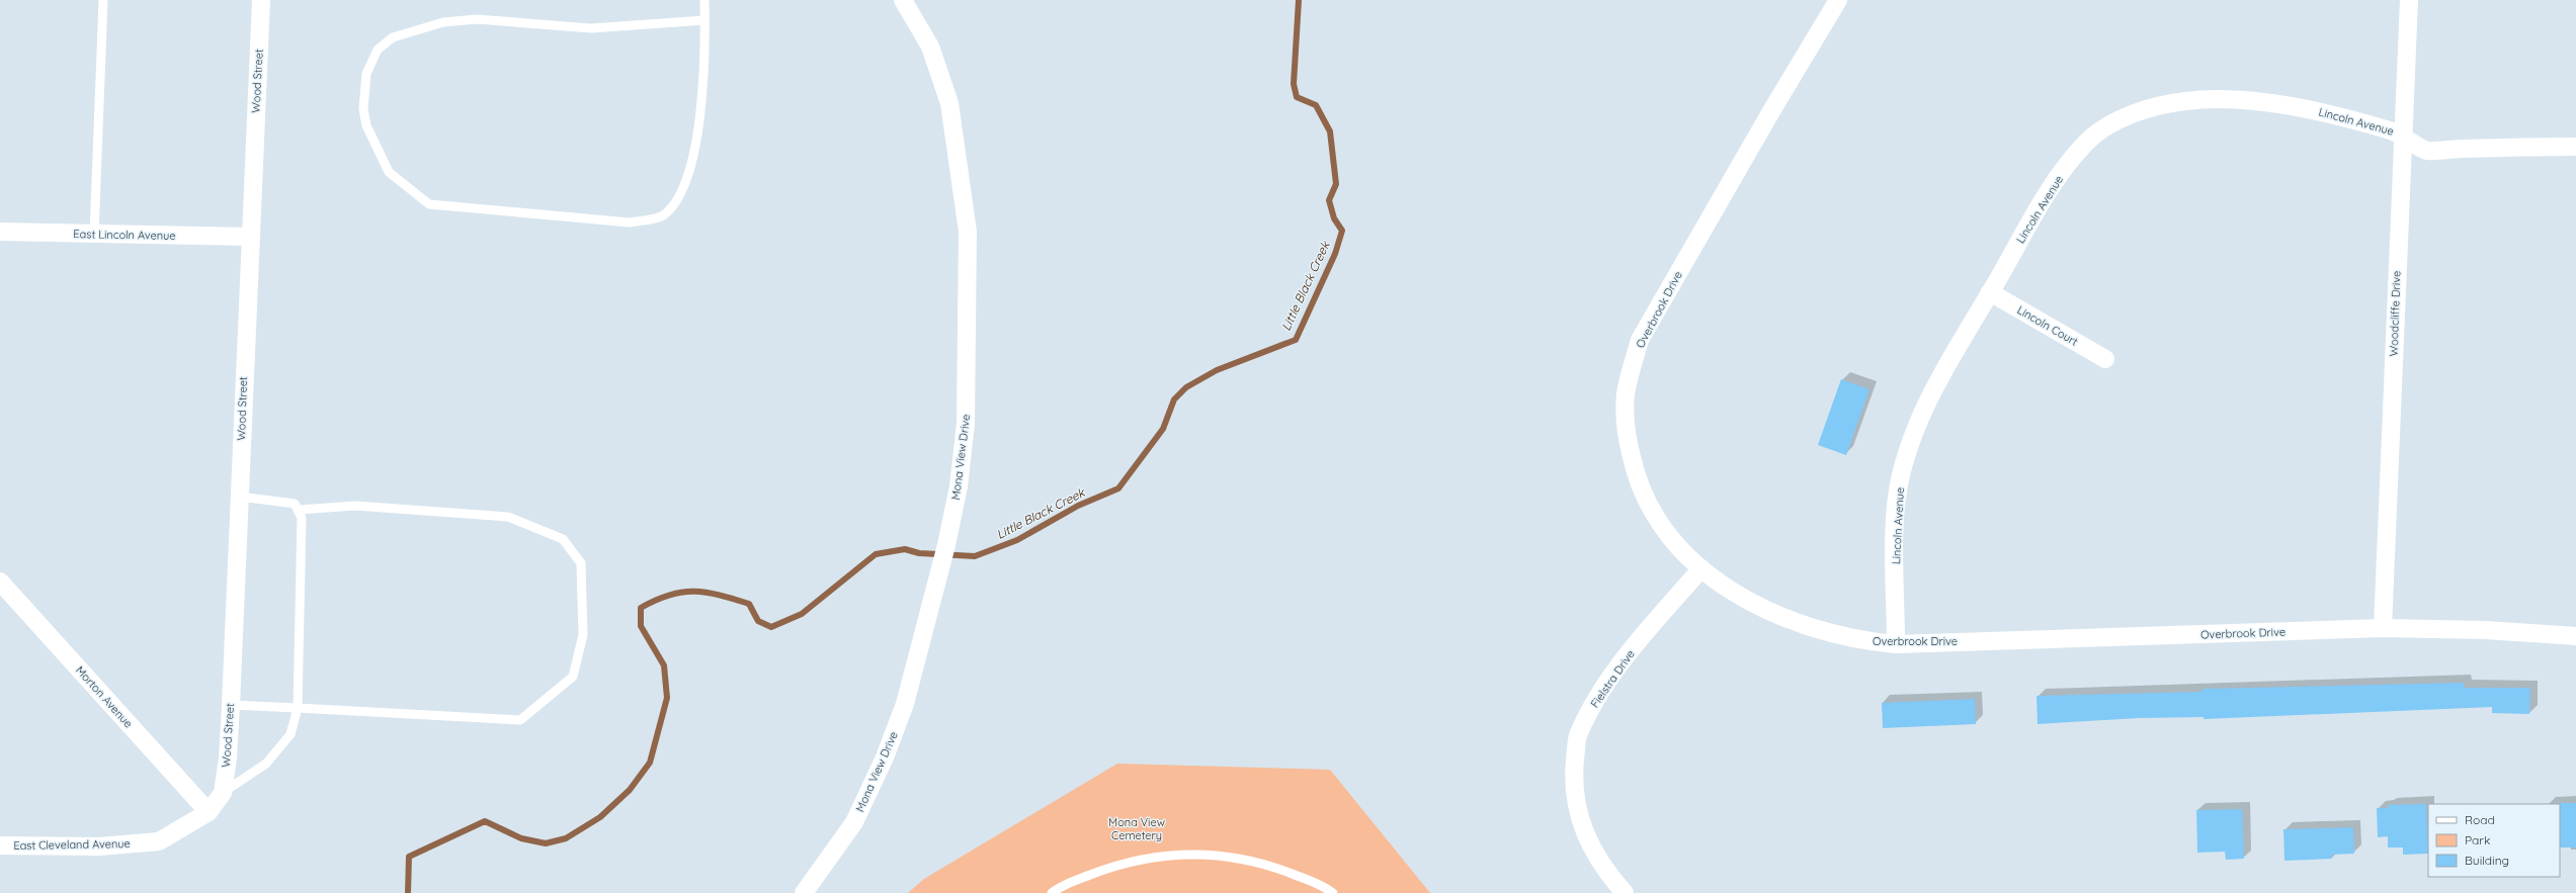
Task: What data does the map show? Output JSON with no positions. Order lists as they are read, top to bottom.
{
  "streets": {
    "street": [
      "Wood Street",
      "Lincoln Avenue",
      "East Lincoln Avenue",
      "Overbrook Drive",
      "Woodcliffe Drive",
      "Lincoln Court",
      "Mona View Drive",
      "Fielstra Drive",
      "Morton Avenue",
      "East Cleveland Avenue"
    ]
  },
  "crossings": [
    ["Wood Street", "East Lincoln Avenue"],
    ["Wood Street", "Morton Avenue"],
    ["Wood Street", "East Cleveland Avenue"],
    ["Lincoln Avenue", "Overbrook Drive"],
    ["Lincoln Avenue", "Woodcliffe Drive"],
    ["Lincoln Avenue", "Lincoln Court"],
    ["Overbrook Drive", "Woodcliffe Drive"],
    ["Overbrook Drive", "Fielstra Drive"],
    ["Morton Avenue", "East Cleveland Avenue"]
  ],
  "water": ["Little Black Creek"],
  "parks": ["Mona View Cemetery"],
  "legend": ["Road", "Park", "Building"]
}
